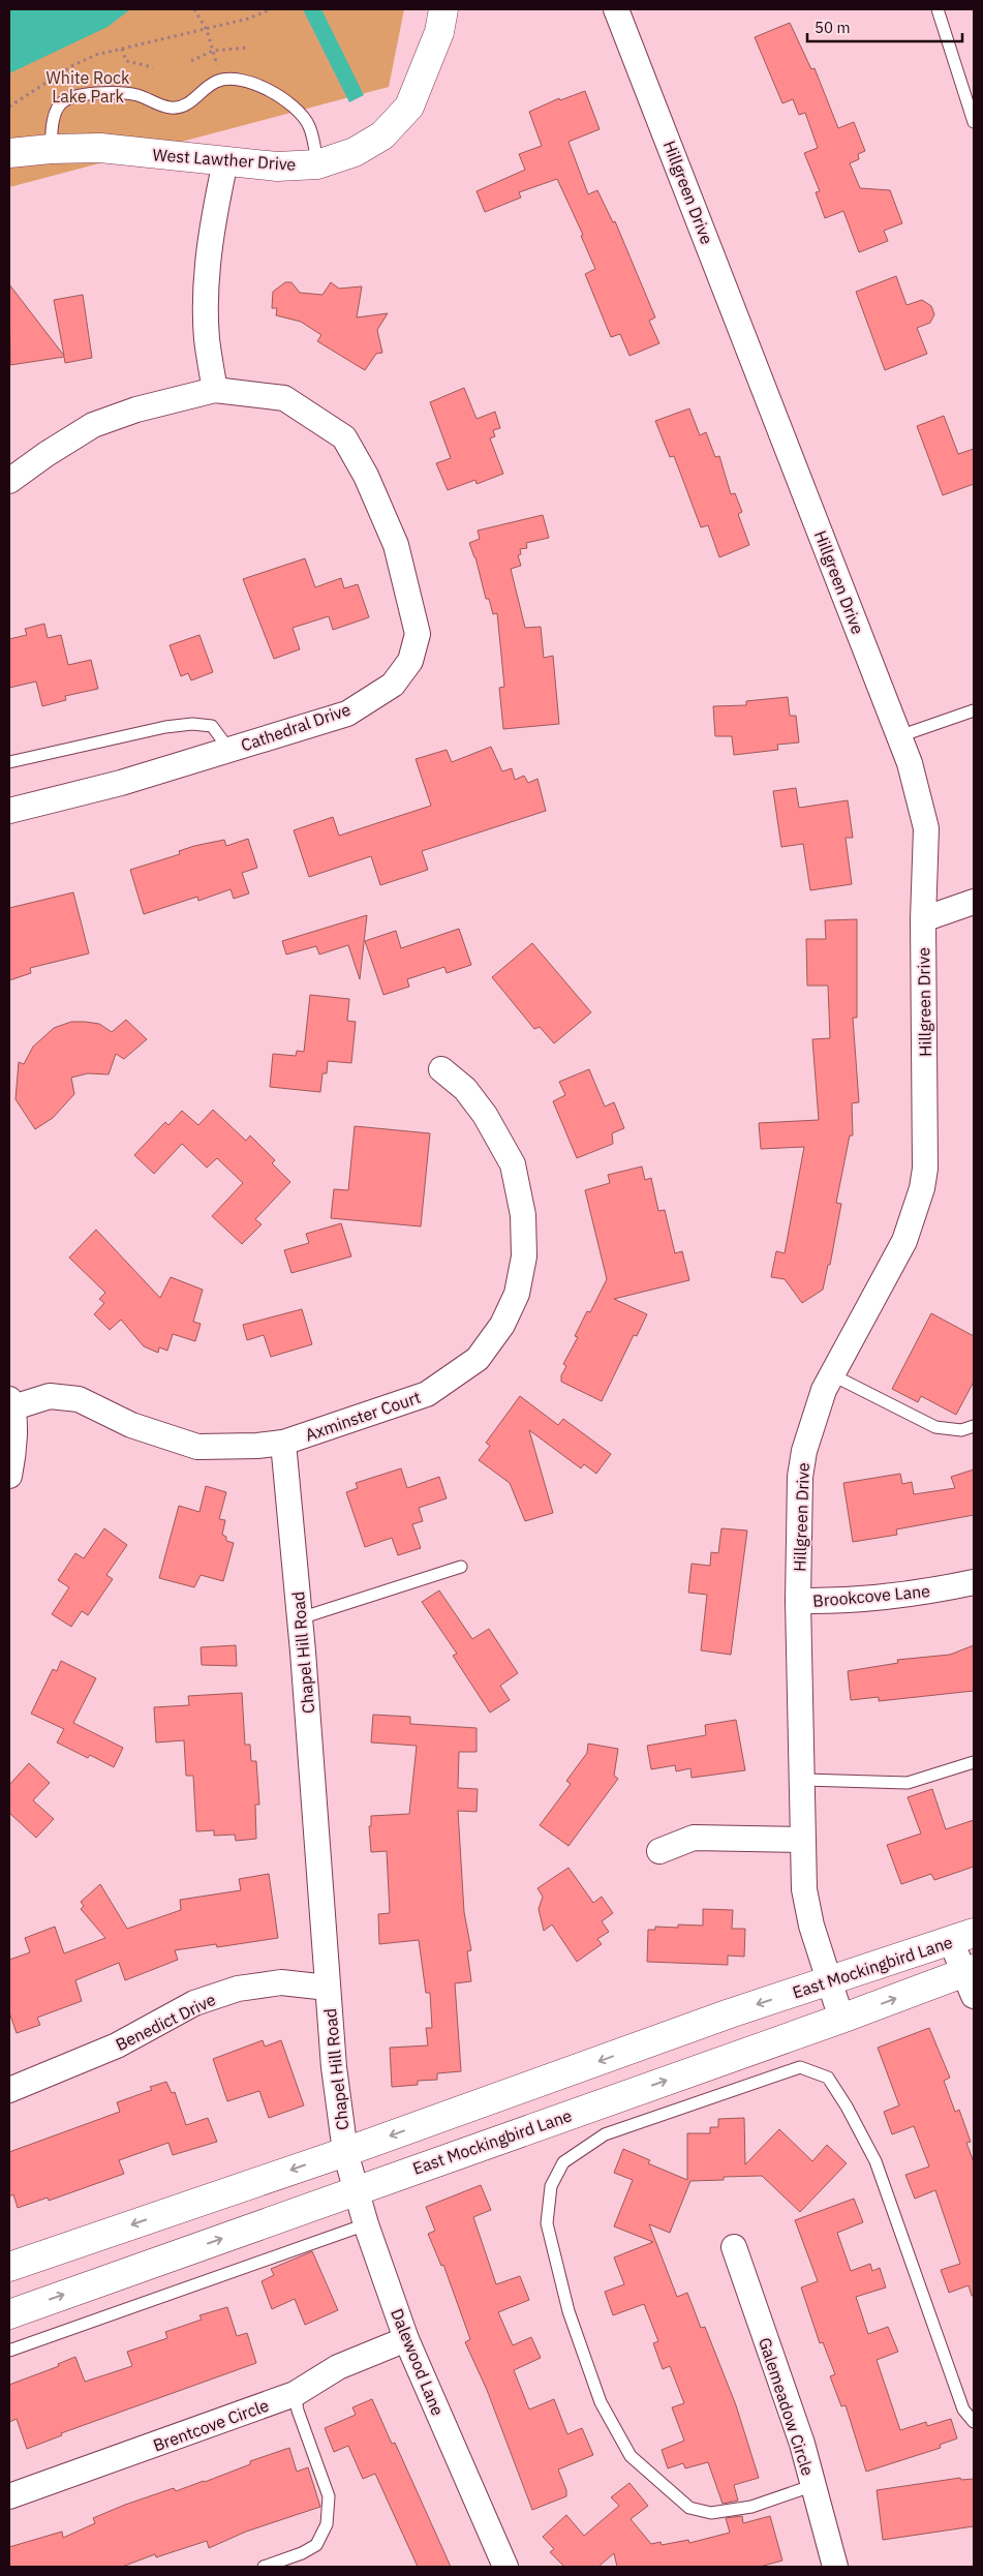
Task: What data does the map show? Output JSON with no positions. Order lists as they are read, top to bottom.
{
  "streets": {
    "main road": ["West Lawther Drive", "East Mockingbird Lane"],
    "street": [
      "Hillgreen Drive",
      "Cathedral Drive",
      "Axminster Court",
      "Brookcove Lane",
      "Chapel Hill Road",
      "Benedict Drive",
      "Dalewood Lane",
      "Galemeadow Circle",
      "Brentcove Circle"
    ]
  },
  "crossings": [
    ["Hillgreen Drive", "Brookcove Lane"],
    ["Hillgreen Drive", "East Mockingbird Lane"],
    ["Axminster Court", "Chapel Hill Road"],
    ["Chapel Hill Road", "East Mockingbird Lane"],
    ["Chapel Hill Road", "Benedict Drive"],
    ["Chapel Hill Road", "Dalewood Lane"],
    ["East Mockingbird Lane", "Dalewood Lane"],
    ["Dalewood Lane", "Brentcove Circle"]
  ],
  "parks": ["White Rock Lake Park"],
  "scale_bar": "50 m"
}
